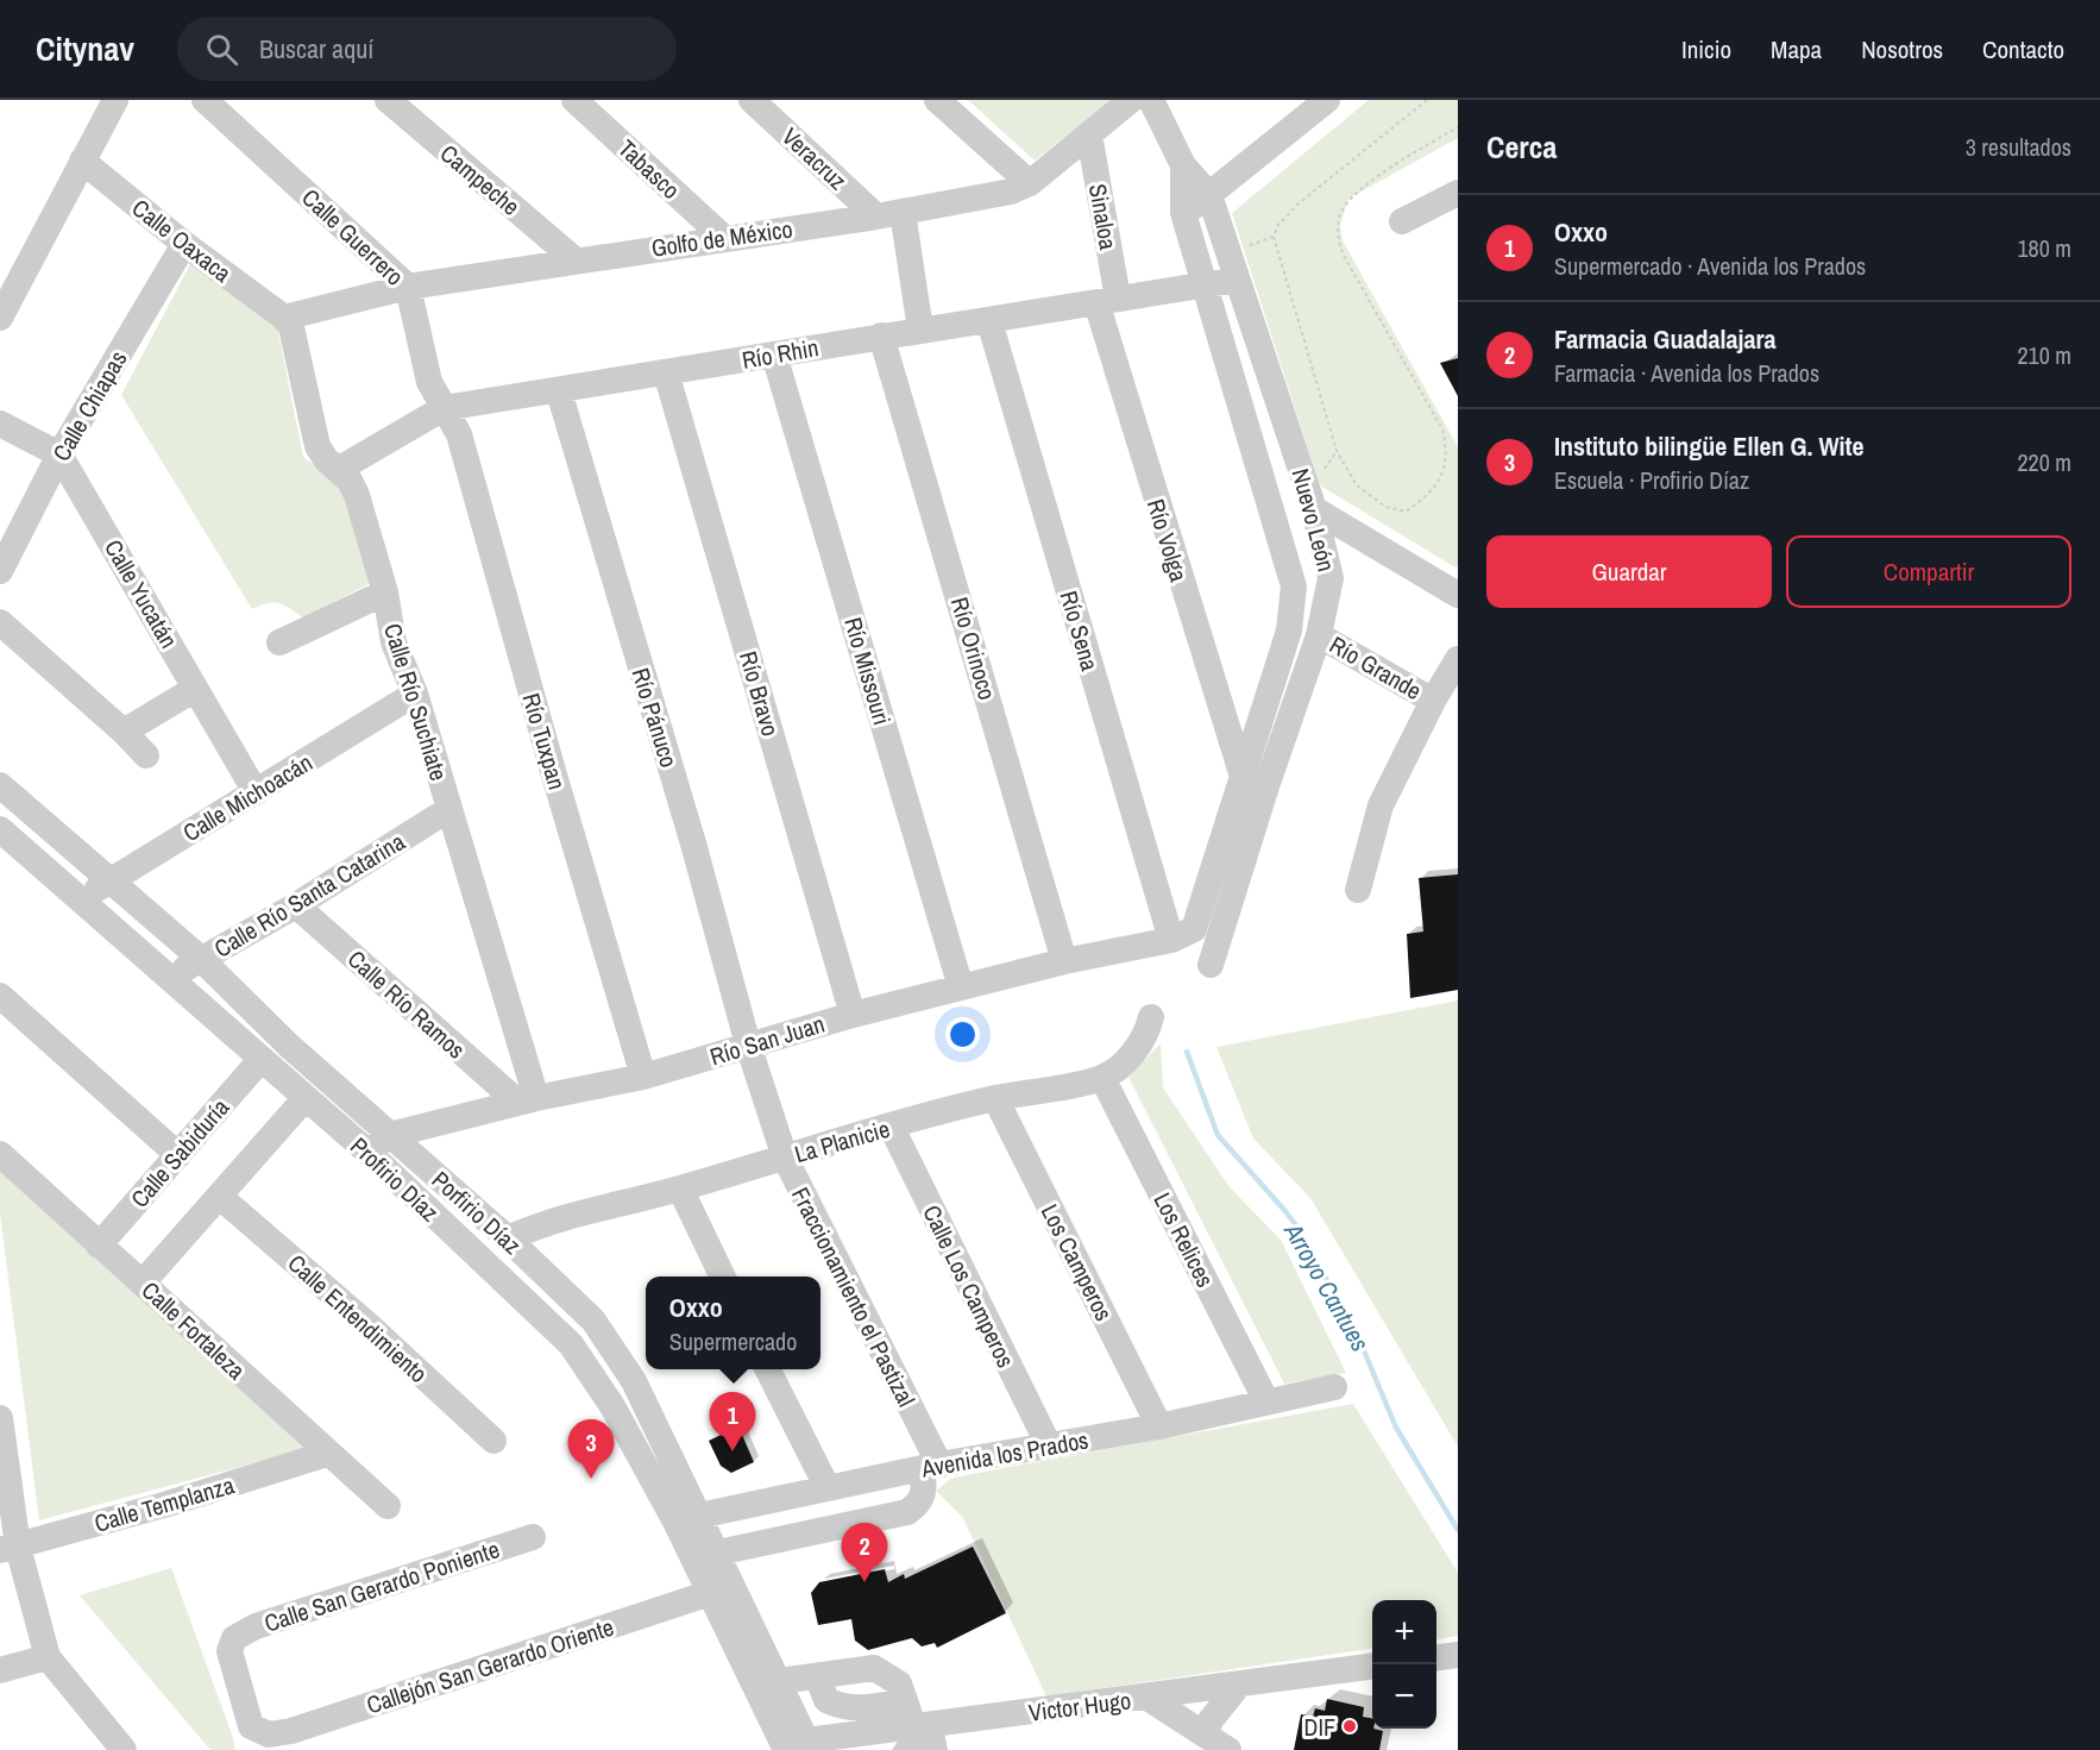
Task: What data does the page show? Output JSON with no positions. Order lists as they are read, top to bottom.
{
  "streets": {
    "street": [
      "Veracruz",
      "Tabasco",
      "Campeche",
      "Sinaloa",
      "Calle Guerrero",
      "Golfo de México",
      "Calle Oaxaca",
      "Río Rhin",
      "Calle Chiapas",
      "Nuevo León",
      "Río Volga",
      "Calle Yucatán",
      "Río Sena",
      "Río Orinoco",
      "Río Grande",
      "Río Missouri",
      "Río Bravo",
      "Calle Río Suchiate",
      "Río Pánuco",
      "Río Tuxpan",
      "Calle Michoacán",
      "Calle Río Santa Catarina",
      "Calle Río Ramos",
      "Río San Juan",
      "La Planicie",
      "Calle Sabiduría",
      "Profirio Díaz",
      "Porfirio Díaz",
      "Los Relices",
      "Los Camperos",
      "Calle Los Camperos",
      "Fraccionamiento el Pastizal",
      "Calle Entendimiento",
      "Calle Fortaleza",
      "Avenida los Prados",
      "Calle Templanza",
      "Calle San Gerardo Poniente",
      "Callejón San Gerardo Oriente",
      "Victor Hugo"
    ]
  },
  "crossings": [
    ["Veracruz", "Golfo de México"],
    ["Tabasco", "Golfo de México"],
    ["Campeche", "Golfo de México"],
    ["Sinaloa", "Golfo de México"],
    ["Sinaloa", "Río Rhin"],
    ["Sinaloa", "Río Volga"],
    ["Calle Guerrero", "Golfo de México"],
    ["Calle Guerrero", "Río Rhin"],
    ["Calle Guerrero", "Río Tuxpan"],
    ["Golfo de México", "Calle Oaxaca"],
    ["Golfo de México", "Calle Río Suchiate"],
    ["Calle Oaxaca", "Calle Chiapas"],
    ["Calle Oaxaca", "Calle Río Suchiate"],
    ["Río Rhin", "Nuevo León"],
    ["Río Rhin", "Río Volga"],
    ["Río Rhin", "Río Sena"],
    ["Río Rhin", "Río Orinoco"],
    ["Río Rhin", "Río Missouri"],
    ["Río Rhin", "Río Bravo"],
    ["Río Rhin", "Calle Río Suchiate"],
    ["Río Rhin", "Río Pánuco"],
    ["Río Rhin", "Río Tuxpan"],
    ["Calle Chiapas", "Calle Yucatán"],
    ["Nuevo León", "Río Volga"],
    ["Nuevo León", "Río Sena"],
    ["Nuevo León", "Río Grande"],
    ["Nuevo León", "Río San Juan"],
    ["Calle Yucatán", "Calle Michoacán"],
    ["Río Sena", "Río San Juan"],
    ["Río Orinoco", "Río San Juan"],
    ["Río Missouri", "Río San Juan"],
    ["Río Bravo", "Río San Juan"],
    ["Calle Río Suchiate", "Calle Michoacán"],
    ["Calle Río Suchiate", "Calle Río Santa Catarina"],
    ["Calle Río Suchiate", "Calle Río Ramos"],
    ["Calle Río Suchiate", "Río San Juan"],
    ["Río Pánuco", "Río San Juan"],
    ["Río Pánuco", "Fraccionamiento el Pastizal"],
    ["Río Tuxpan", "Río San Juan"],
    ["Calle Michoacán", "Profirio Díaz"],
    ["Calle Michoacán", "Porfirio Díaz"],
    ["Calle Río Santa Catarina", "Calle Río Ramos"],
    ["Calle Río Santa Catarina", "Profirio Díaz"],
    ["Calle Río Santa Catarina", "Porfirio Díaz"],
    ["Calle Río Ramos", "Río San Juan"],
    ["Río San Juan", "Profirio Díaz"],
    ["Río San Juan", "Porfirio Díaz"],
    ["Río San Juan", "Fraccionamiento el Pastizal"],
    ["La Planicie", "Porfirio Díaz"],
    ["La Planicie", "Los Relices"],
    ["La Planicie", "Los Camperos"],
    ["La Planicie", "Calle Los Camperos"],
    ["La Planicie", "Fraccionamiento el Pastizal"],
    ["Calle Sabiduría", "Profirio Díaz"],
    ["Calle Sabiduría", "Calle Fortaleza"],
    ["Profirio Díaz", "Porfirio Díaz"],
    ["Profirio Díaz", "Avenida los Prados"],
    ["Porfirio Díaz", "Avenida los Prados"],
    ["Porfirio Díaz", "Callejón San Gerardo Oriente"],
    ["Porfirio Díaz", "Victor Hugo"],
    ["Los Relices", "Avenida los Prados"],
    ["Los Camperos", "Avenida los Prados"],
    ["Calle Los Camperos", "Avenida los Prados"],
    ["Fraccionamiento el Pastizal", "Avenida los Prados"],
    ["Calle Fortaleza", "Calle Templanza"],
    ["Calle San Gerardo Poniente", "Callejón San Gerardo Oriente"]
  ],
  "water": ["Arroyo Cantues"],
  "places": ["DIF"],
  "page": {
    "header": "Citynav",
    "search": "Buscar aquí",
    "nav": [
      "Inicio",
      "Mapa",
      "Nosotros",
      "Contacto"
    ],
    "heading": ["Cerca", "3 resultados"],
    "list": [
      {
        "mark": "1",
        "name": "Oxxo",
        "note": "Supermercado · Avenida los Prados",
        "value": "180 m"
      },
      {
        "mark": "2",
        "name": "Farmacia Guadalajara",
        "note": "Farmacia · Avenida los Prados",
        "value": "210 m"
      },
      {
        "mark": "3",
        "name": "Instituto bilingüe Ellen G. Wite",
        "note": "Escuela · Profirio Díaz",
        "value": "220 m"
      }
    ],
    "buttons": ["Guardar", "Compartir"],
    "popup": ["Oxxo", "Supermercado"],
    "pins": ["1", "3", "2"],
    "map_buttons": ["+", "−"]
  }
}
